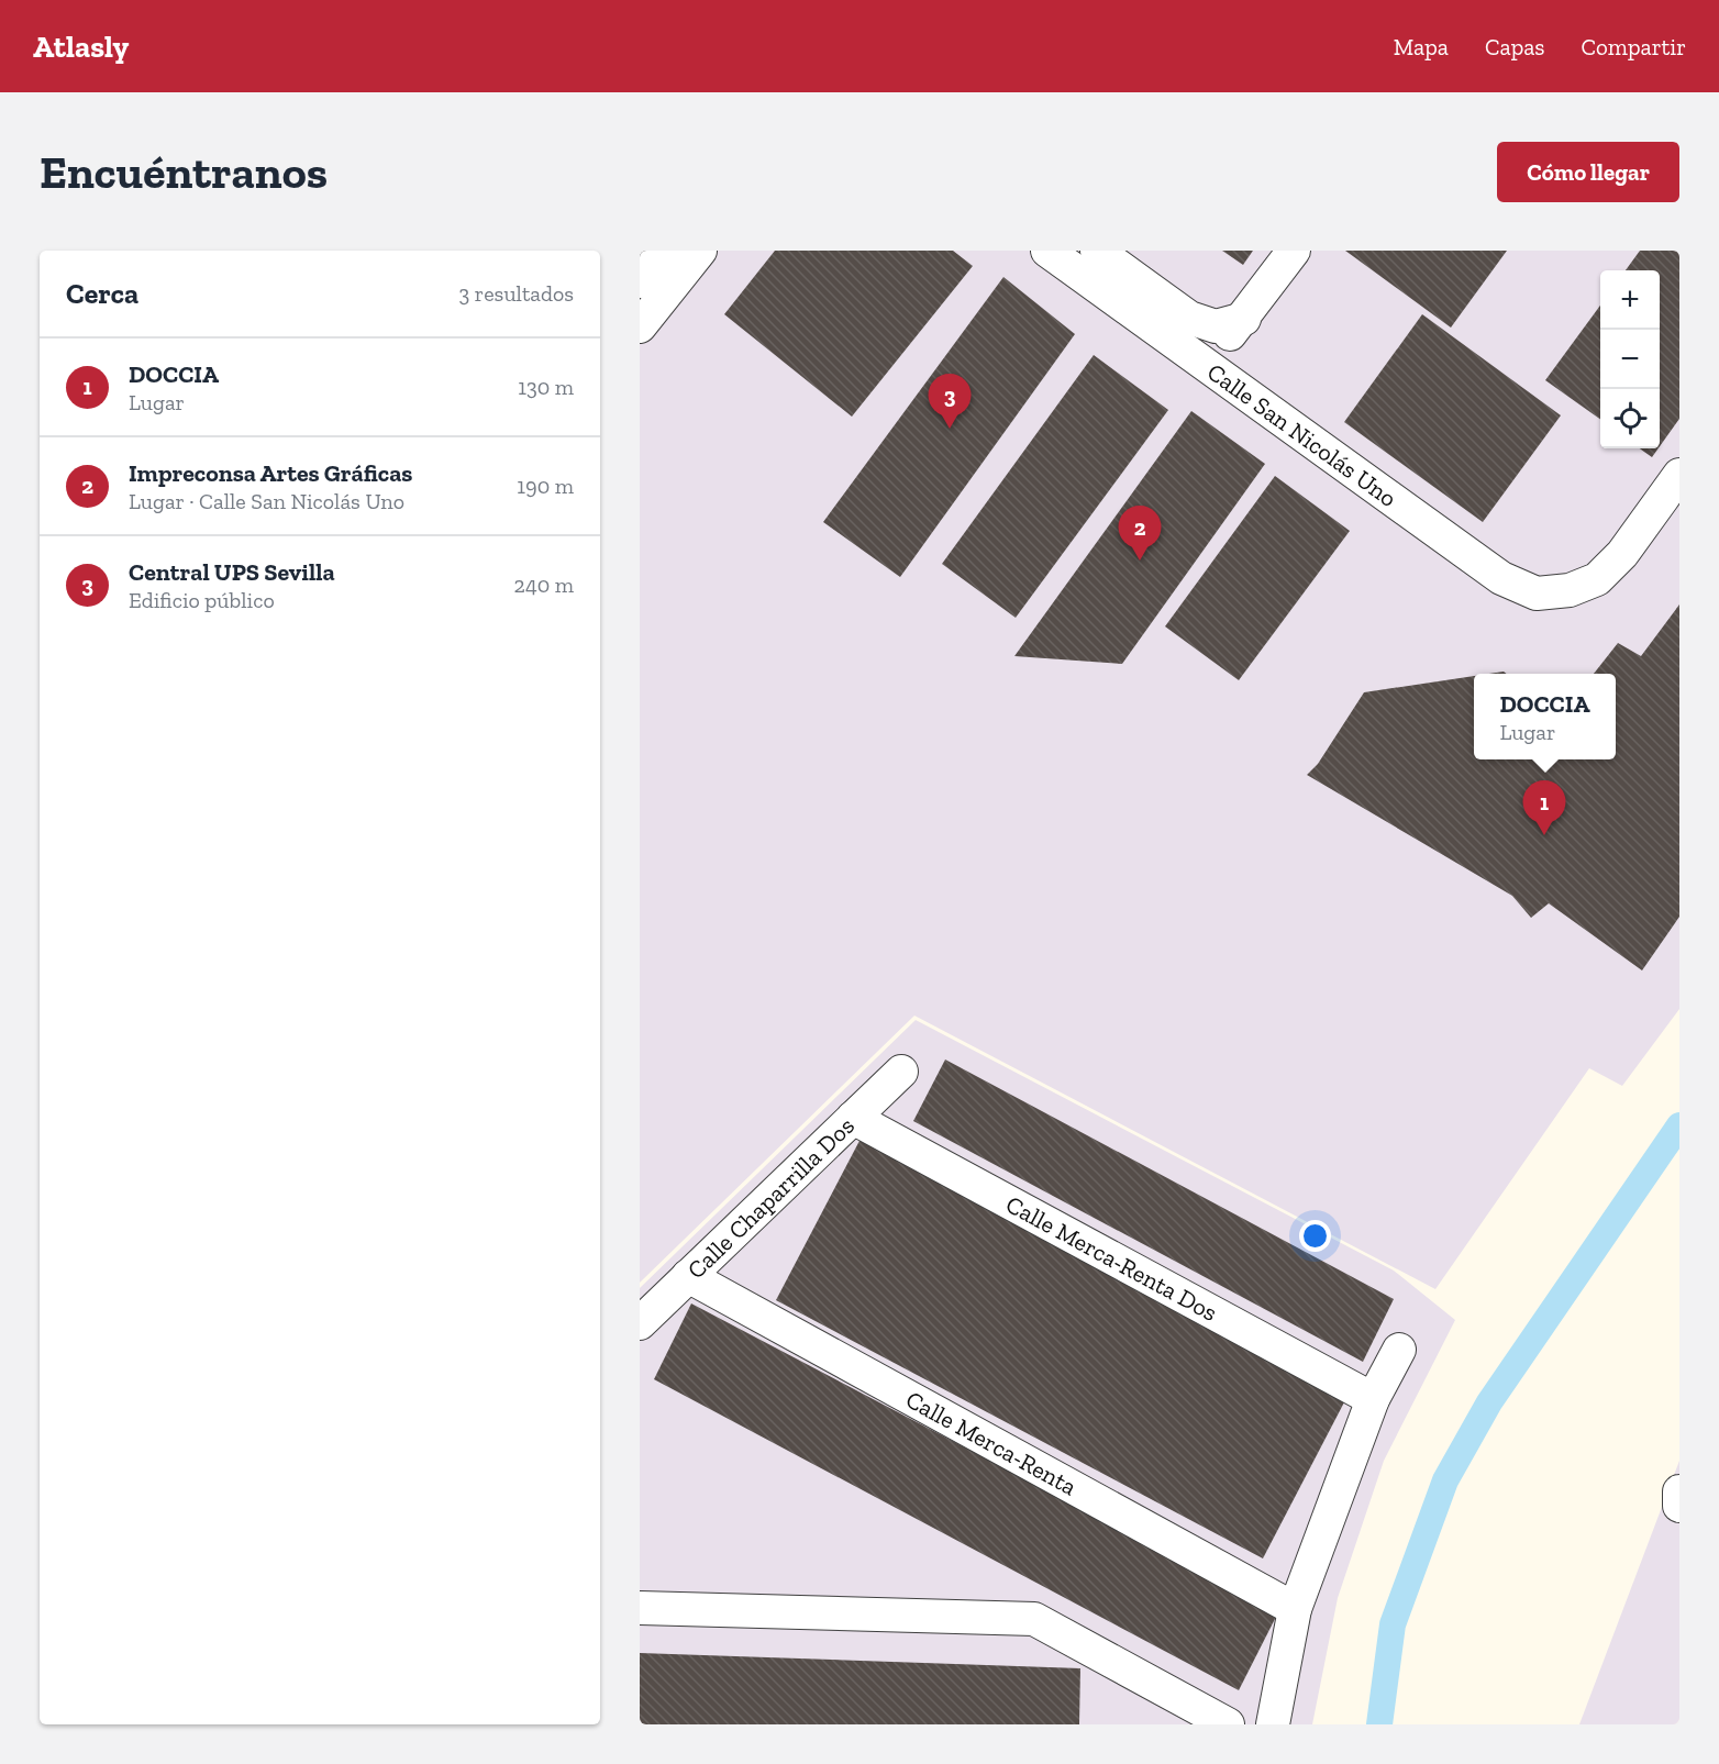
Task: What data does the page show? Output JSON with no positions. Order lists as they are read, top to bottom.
{
  "streets": {
    "street": [
      "Calle San Nicolás Uno",
      "Calle Chaparrilla Dos",
      "Calle Merca-Renta Dos",
      "Calle Merca-Renta"
    ]
  },
  "crossings": [
    ["Calle Chaparrilla Dos", "Calle Merca-Renta Dos"],
    ["Calle Chaparrilla Dos", "Calle Merca-Renta"]
  ],
  "page": {
    "header": "Atlasly",
    "nav": ["Mapa", "Capas", "Compartir"],
    "buttons": "Cómo llegar",
    "title": "Encuéntranos",
    "heading": ["Cerca", "3 resultados"],
    "map_buttons": ["+", "−"],
    "list": [
      {
        "mark": "1",
        "name": "DOCCIA",
        "note": "Lugar",
        "value": "130 m"
      },
      {
        "mark": "2",
        "name": "Impreconsa Artes Gráficas",
        "note": "Lugar · Calle San Nicolás Uno",
        "value": "190 m"
      },
      {
        "mark": "3",
        "name": "Central UPS Sevilla",
        "note": "Edificio público",
        "value": "240 m"
      }
    ],
    "pins": ["3", "2", "1"],
    "popup": ["DOCCIA", "Lugar"]
  }
}
